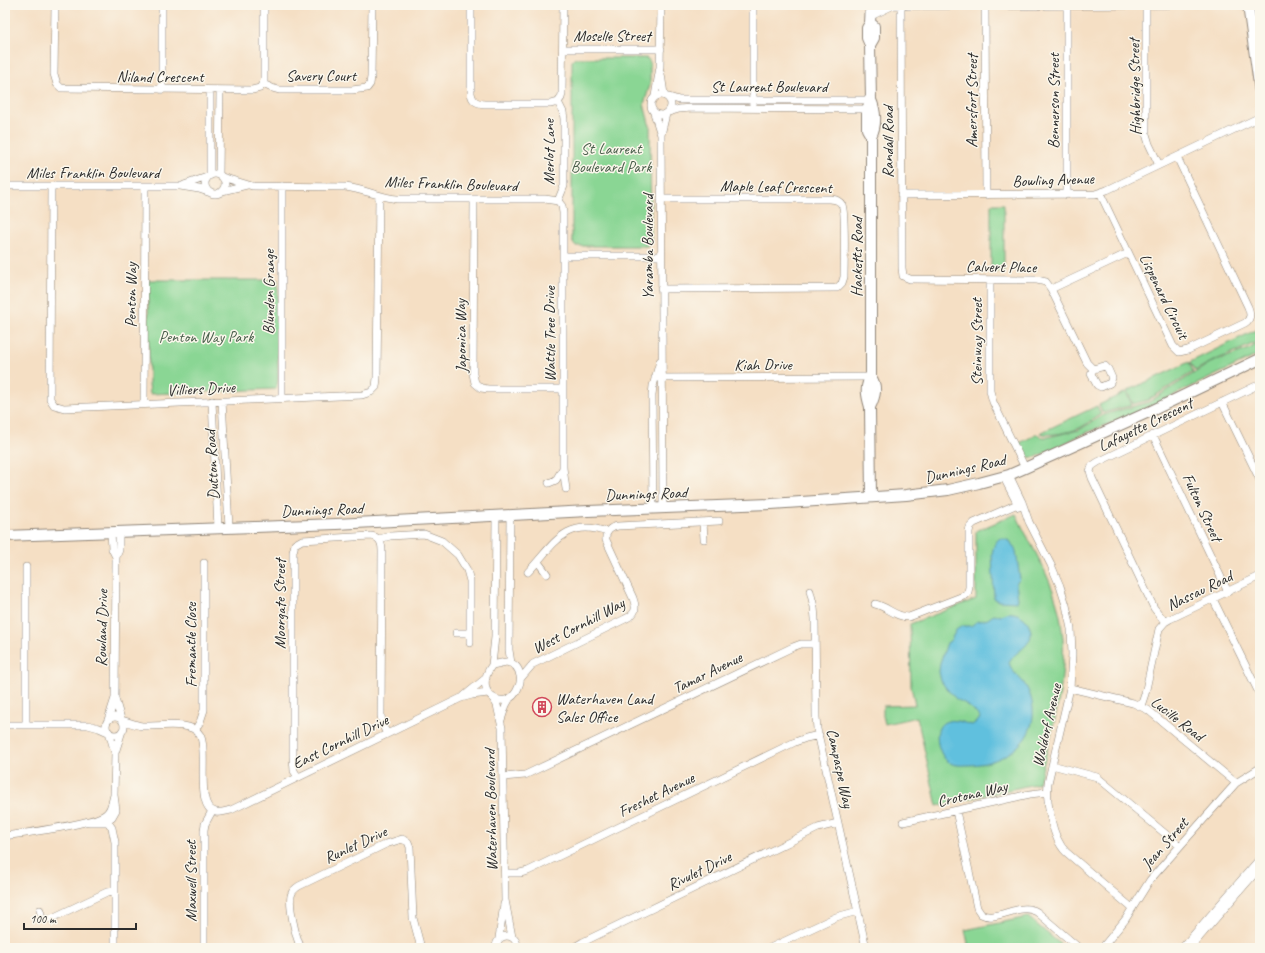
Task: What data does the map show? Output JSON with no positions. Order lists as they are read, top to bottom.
{
  "streets": {
    "street": [
      "Moselle Street",
      "Savery Court",
      "Niland Crescent",
      "St Laurent Boulevard",
      "Highbridge Street",
      "Amersfort Street",
      "Bennerson Street",
      "Randall Road",
      "Merlot Lane",
      "Miles Franklin Boulevard",
      "Bowling Avenue",
      "Maple Leaf Crescent",
      "Yaramba Boulevard",
      "Hacketts Road",
      "Calvert Place",
      "Blunden Grange",
      "Penton Way",
      "Lispenard Circuit",
      "Wattle Tree Drive",
      "Japonica Way",
      "Steinway Street",
      "Kiah Drive",
      "Villiers Drive",
      "Lafayette Crescent",
      "Dutton Road",
      "Dunnings Road",
      "Fulton Street",
      "Nassau Road",
      "Moorgate Street",
      "West Cornhill Way",
      "Rowland Drive",
      "Fremantle Close",
      "Tamar Avenue",
      "Lucille Road",
      "Waldorf Avenue",
      "East Cornhill Drive",
      "Campaspe Way",
      "Crotona Way",
      "Freshet Avenue",
      "Waterhaven Boulevard",
      "Jean Street",
      "Runlet Drive",
      "Rivulet Drive",
      "Maxwell Street"
    ]
  },
  "crossings": [
    ["Savery Court", "Niland Crescent"],
    ["St Laurent Boulevard", "Yaramba Boulevard"],
    ["St Laurent Boulevard", "Hacketts Road"],
    ["Highbridge Street", "Bowling Avenue"],
    ["Amersfort Street", "Bowling Avenue"],
    ["Bennerson Street", "Bowling Avenue"],
    ["Randall Road", "Bowling Avenue"],
    ["Randall Road", "Calvert Place"],
    ["Merlot Lane", "Miles Franklin Boulevard"],
    ["Merlot Lane", "Wattle Tree Drive"],
    ["Miles Franklin Boulevard", "Blunden Grange"],
    ["Miles Franklin Boulevard", "Penton Way"],
    ["Miles Franklin Boulevard", "Wattle Tree Drive"],
    ["Miles Franklin Boulevard", "Japonica Way"],
    ["Miles Franklin Boulevard", "Villiers Drive"],
    ["Bowling Avenue", "Lispenard Circuit"],
    ["Maple Leaf Crescent", "Yaramba Boulevard"],
    ["Yaramba Boulevard", "Kiah Drive"],
    ["Yaramba Boulevard", "Dunnings Road"],
    ["Hacketts Road", "Kiah Drive"],
    ["Hacketts Road", "Dunnings Road"],
    ["Calvert Place", "Steinway Street"],
    ["Blunden Grange", "Villiers Drive"],
    ["Penton Way", "Villiers Drive"],
    ["Wattle Tree Drive", "Japonica Way"],
    ["Steinway Street", "Dunnings Road"],
    ["Villiers Drive", "Dutton Road"],
    ["Lafayette Crescent", "Fulton Street"],
    ["Lafayette Crescent", "Nassau Road"],
    ["Dutton Road", "Dunnings Road"],
    ["Dunnings Road", "Rowland Drive"],
    ["Dunnings Road", "Waldorf Avenue"],
    ["Fulton Street", "Nassau Road"],
    ["Nassau Road", "Lucille Road"],
    ["Moorgate Street", "East Cornhill Drive"],
    ["West Cornhill Way", "East Cornhill Drive"],
    ["West Cornhill Way", "Waterhaven Boulevard"],
    ["Tamar Avenue", "Campaspe Way"],
    ["Tamar Avenue", "Waterhaven Boulevard"],
    ["Lucille Road", "Waldorf Avenue"],
    ["Lucille Road", "Jean Street"],
    ["Waldorf Avenue", "Crotona Way"],
    ["Waldorf Avenue", "Jean Street"],
    ["East Cornhill Drive", "Waterhaven Boulevard"],
    ["East Cornhill Drive", "Maxwell Street"],
    ["Campaspe Way", "Freshet Avenue"],
    ["Campaspe Way", "Rivulet Drive"],
    ["Freshet Avenue", "Waterhaven Boulevard"]
  ],
  "parks": ["St Laurent Boulevard Park", "Penton Way Park"],
  "places": {
    "building": ["Waterhaven Land Sales Office"]
  },
  "scale_bar": "100 m"
}
